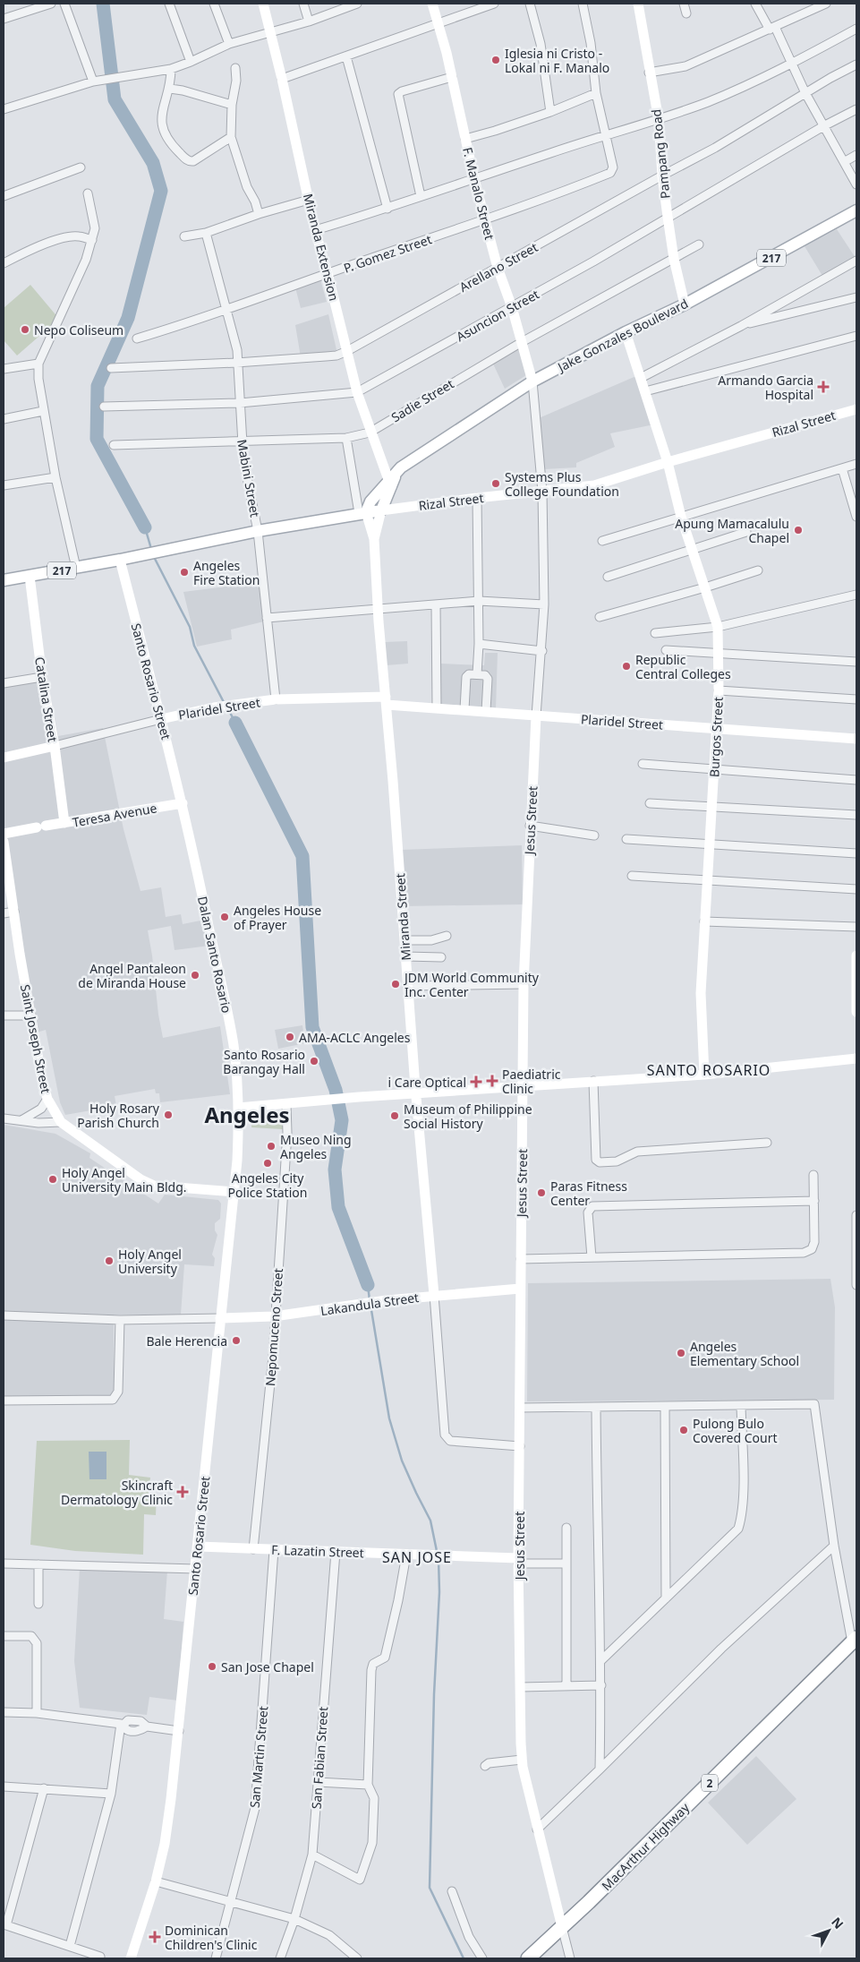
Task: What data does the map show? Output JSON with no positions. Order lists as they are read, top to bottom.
{
  "streets": {
    "highway": ["2", "MacArthur Highway"],
    "main road": ["217", "Jake Gonzales Boulevard", "Rizal Street"],
    "street": [
      "Pampang Road",
      "F. Manalo Street",
      "Miranda Extension",
      "P. Gomez Street",
      "Arellano Street",
      "Asuncion Street",
      "Sadie Street",
      "Mabini Street",
      "Santo Rosario Street",
      "Catalina Street",
      "Plaridel Street",
      "Burgos Street",
      "Teresa Avenue",
      "Jesus Street",
      "Miranda Street",
      "Dalan Santo Rosario",
      "Saint Joseph Street",
      "Lakandula Street",
      "Nepomuceno Street",
      "F. Lazatin Street",
      "San Martin Street",
      "San Fabian Street"
    ]
  },
  "crossings": [
    ["Pampang Road", "Arellano Street"],
    ["Pampang Road", "Asuncion Street"],
    ["Pampang Road", "Jake Gonzales Boulevard"],
    ["Pampang Road", "Sadie Street"],
    ["F. Manalo Street", "P. Gomez Street"],
    ["F. Manalo Street", "Arellano Street"],
    ["F. Manalo Street", "Asuncion Street"],
    ["F. Manalo Street", "Jake Gonzales Boulevard"],
    ["F. Manalo Street", "Sadie Street"],
    ["F. Manalo Street", "Jesus Street"],
    ["Miranda Extension", "P. Gomez Street"],
    ["Miranda Extension", "Arellano Street"],
    ["Miranda Extension", "Asuncion Street"],
    ["Miranda Extension", "Jake Gonzales Boulevard"],
    ["Miranda Extension", "Sadie Street"],
    ["P. Gomez Street", "Mabini Street"],
    ["217", "Rizal Street"],
    ["217", "Santo Rosario Street"],
    ["217", "Catalina Street"],
    ["Arellano Street", "Mabini Street"],
    ["Asuncion Street", "Mabini Street"],
    ["Jake Gonzales Boulevard", "Rizal Street"],
    ["Jake Gonzales Boulevard", "Burgos Street"],
    ["Jake Gonzales Boulevard", "Jesus Street"],
    ["Jake Gonzales Boulevard", "Miranda Street"],
    ["Sadie Street", "Mabini Street"],
    ["Rizal Street", "Mabini Street"],
    ["Rizal Street", "Santo Rosario Street"],
    ["Rizal Street", "Burgos Street"],
    ["Rizal Street", "Jesus Street"],
    ["Rizal Street", "Miranda Street"],
    ["Mabini Street", "Plaridel Street"],
    ["Santo Rosario Street", "Plaridel Street"],
    ["Santo Rosario Street", "Teresa Avenue"],
    ["Santo Rosario Street", "Dalan Santo Rosario"],
    ["Santo Rosario Street", "Saint Joseph Street"],
    ["Santo Rosario Street", "Lakandula Street"],
    ["Santo Rosario Street", "F. Lazatin Street"],
    ["Catalina Street", "Plaridel Street"],
    ["Catalina Street", "Teresa Avenue"],
    ["Plaridel Street", "Burgos Street"],
    ["Plaridel Street", "Jesus Street"],
    ["Plaridel Street", "Miranda Street"],
    ["Teresa Avenue", "Dalan Santo Rosario"],
    ["Jesus Street", "Lakandula Street"],
    ["Jesus Street", "F. Lazatin Street"],
    ["Jesus Street", "MacArthur Highway"],
    ["Miranda Street", "Lakandula Street"],
    ["Lakandula Street", "Nepomuceno Street"],
    ["Nepomuceno Street", "F. Lazatin Street"],
    ["F. Lazatin Street", "San Martin Street"],
    ["F. Lazatin Street", "San Fabian Street"]
  ],
  "districts": ["SANTO ROSARIO", "Angeles", "SAN JOSE"],
  "places": {
    "other": [
      "Iglesia ni Cristo - Lokal ni F. Manalo",
      "Nepo Coliseum",
      "Systems Plus College Foundation",
      "Apung Mamacalulu Chapel",
      "Angeles Fire Station",
      "Republic Central Colleges",
      "Angeles House of Prayer",
      "Angel Pantaleon de Miranda House",
      "JDM World Community Inc. Center",
      "AMA-ACLC Angeles",
      "Santo Rosario Barangay Hall",
      "Holy Rosary Parish Church",
      "Museum of Philippine Social History",
      "Museo Ning Angeles",
      "Angeles City Police Station",
      "Holy Angel University Main Bldg.",
      "Paras Fitness Center",
      "Holy Angel University",
      "Bale Herencia",
      "Angeles Elementary School",
      "Pulong Bulo Covered Court",
      "San Jose Chapel"
    ],
    "health": [
      "Armando Garcia Hospital",
      "Paediatric Clinic",
      "i Care Optical",
      "Skincraft Dermatology Clinic",
      "Dominican Children's Clinic"
    ]
  },
  "north": "top right"
}
